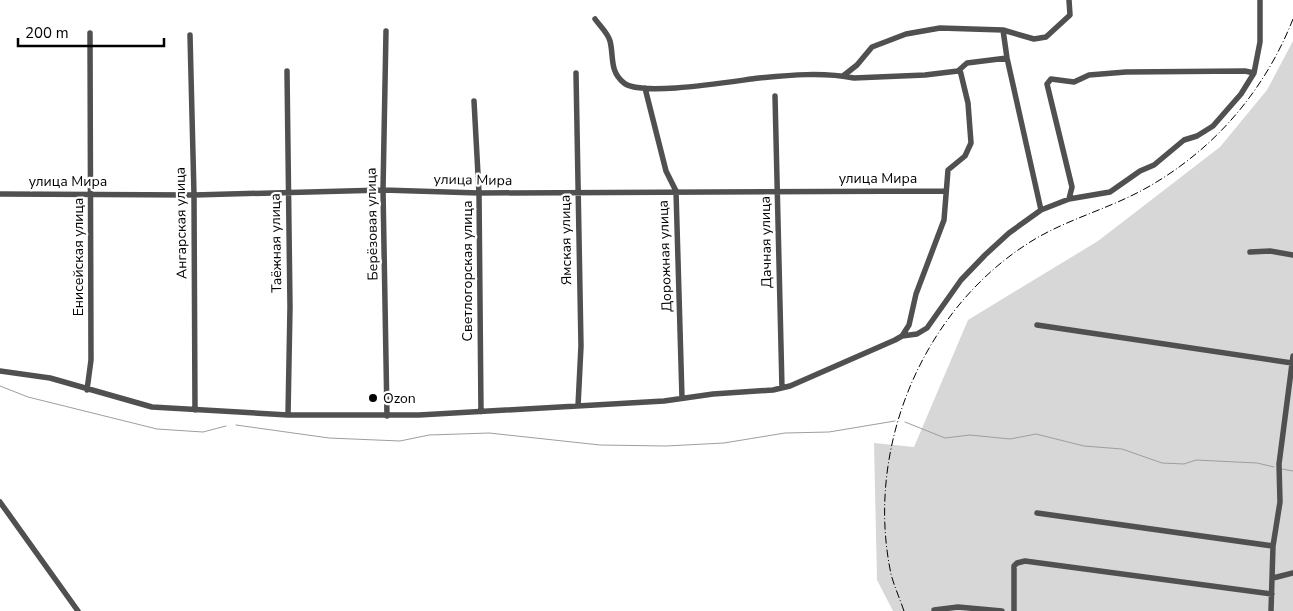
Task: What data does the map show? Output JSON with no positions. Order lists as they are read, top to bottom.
{
  "streets": {
    "street": [
      "улица Мира",
      "Ангарская улица",
      "Берёзовая улица",
      "Ямская улица",
      "Дачная улица",
      "Таёжная улица",
      "Дорожная улица",
      "Енисейская улица",
      "Светлогорская улица"
    ]
  },
  "crossings": [
    ["улица Мира", "Ангарская улица"],
    ["улица Мира", "Берёзовая улица"],
    ["улица Мира", "Ямская улица"],
    ["улица Мира", "Дачная улица"],
    ["улица Мира", "Таёжная улица"],
    ["улица Мира", "Дорожная улица"],
    ["улица Мира", "Енисейская улица"],
    ["улица Мира", "Светлогорская улица"]
  ],
  "places": ["Ozon"],
  "scale_bar": "200 m"
}
